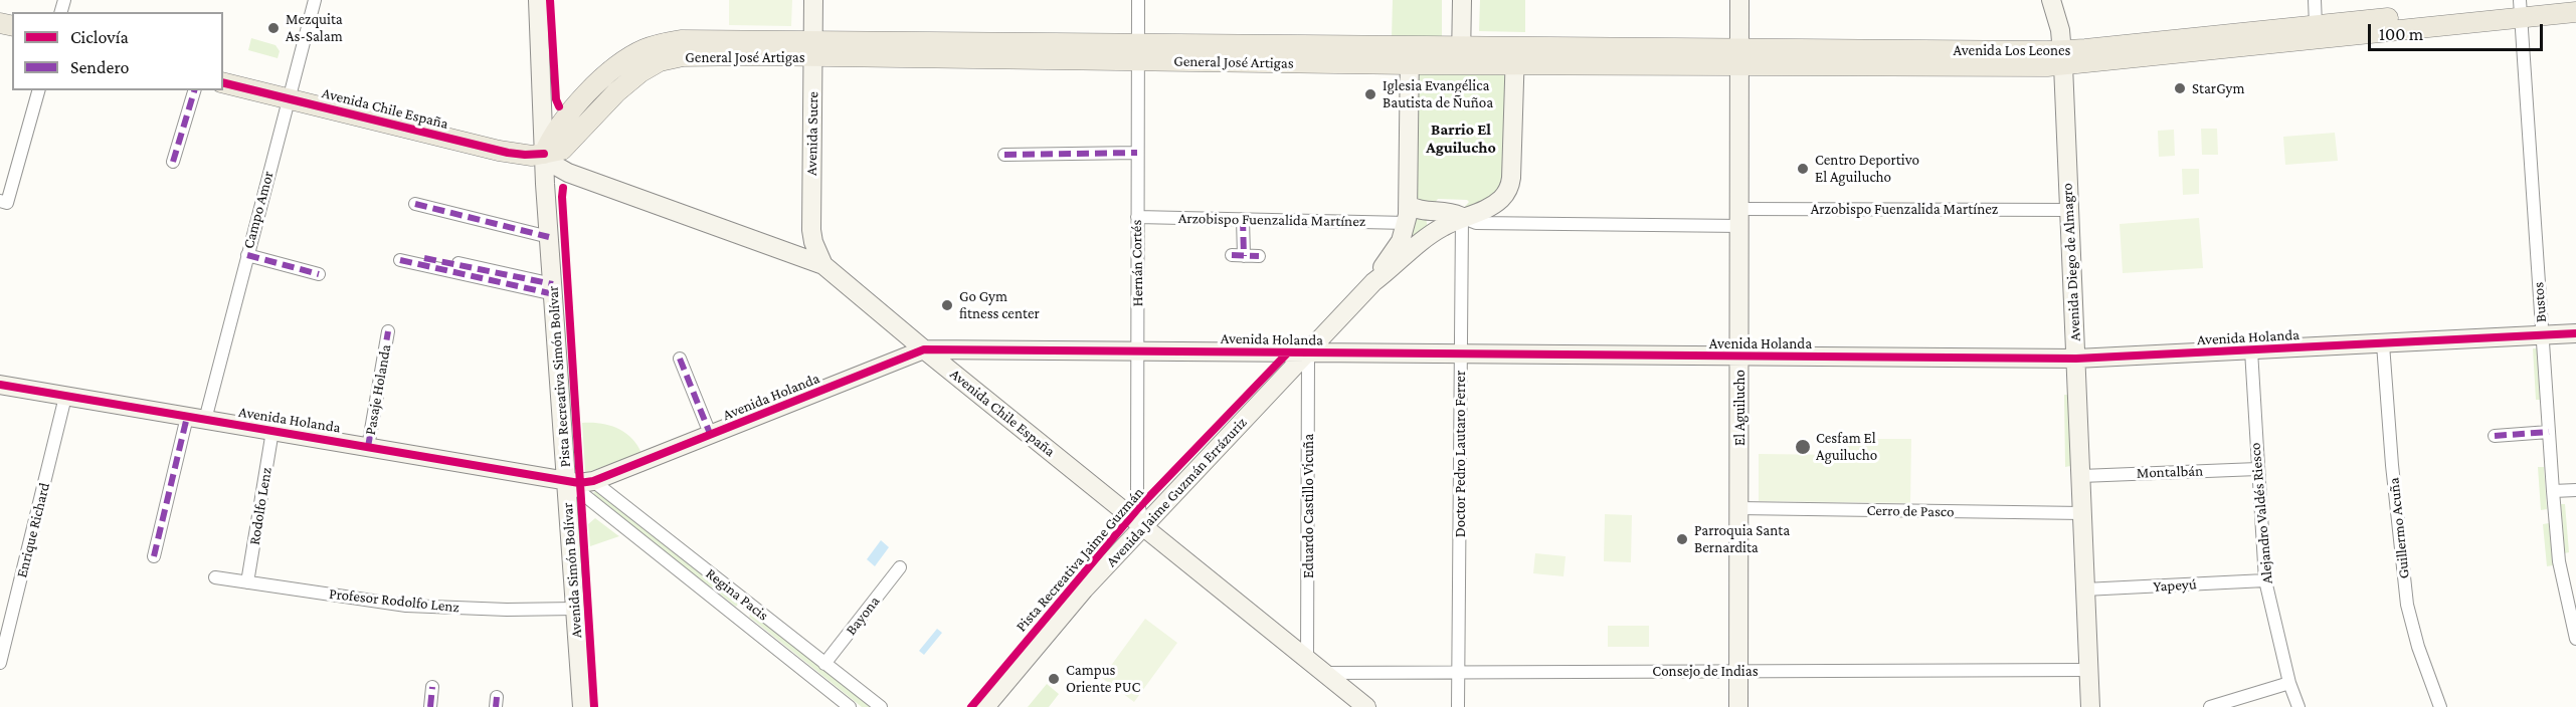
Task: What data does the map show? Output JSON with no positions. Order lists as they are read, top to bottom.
{
  "streets": {
    "main road": ["Avenida Los Leones", "General José Artigas", "Avenida Chile España"],
    "street": [
      "Avenida Sucre",
      "Arzobispo Fuenzalida Martínez",
      "Campo Amor",
      "Avenida Diego de Almagro",
      "Hernán Cortés",
      "Bustos",
      "Avenida Holanda",
      "Pasaje Holanda",
      "El Aguilucho",
      "Doctor Pedro Lautaro Ferrer",
      "Montalbán",
      "Avenida Jaime Guzmán Errázuriz",
      "Rodolfo Lenz",
      "Eduardo Castillo Vicuña",
      "Cerro de Pasco",
      "Alejandro Valdés Riesco",
      "Guillermo Acuña",
      "Enrique Richard",
      "Avenida Simón Bolívar",
      "Yapeyú",
      "Regina Pacis",
      "Profesor Rodolfo Lenz",
      "Bayona",
      "Consejo de Indias"
    ],
    "cycle path": ["Pista Recreativa Simón Bolívar", "Pista Recreativa Jaime Guzmán"]
  },
  "crossings": [
    ["Avenida Los Leones", "General José Artigas"],
    ["Avenida Los Leones", "Avenida Diego de Almagro"],
    ["Avenida Los Leones", "Bustos"],
    ["Avenida Los Leones", "El Aguilucho"],
    ["General José Artigas", "Avenida Chile España"],
    ["General José Artigas", "Avenida Sucre"],
    ["General José Artigas", "Hernán Cortés"],
    ["General José Artigas", "Avenida Simón Bolívar"],
    ["Avenida Chile España", "Avenida Sucre"],
    ["Avenida Chile España", "Campo Amor"],
    ["Avenida Chile España", "Hernán Cortés"],
    ["Avenida Chile España", "Avenida Holanda"],
    ["Avenida Chile España", "Avenida Jaime Guzmán Errázuriz"],
    ["Avenida Chile España", "Eduardo Castillo Vicuña"],
    ["Avenida Chile España", "Avenida Simón Bolívar"],
    ["Avenida Chile España", "Consejo de Indias"],
    ["Arzobispo Fuenzalida Martínez", "Avenida Diego de Almagro"],
    ["Arzobispo Fuenzalida Martínez", "Hernán Cortés"],
    ["Arzobispo Fuenzalida Martínez", "El Aguilucho"],
    ["Arzobispo Fuenzalida Martínez", "Doctor Pedro Lautaro Ferrer"],
    ["Arzobispo Fuenzalida Martínez", "Avenida Jaime Guzmán Errázuriz"],
    ["Campo Amor", "Avenida Holanda"],
    ["Avenida Diego de Almagro", "Avenida Holanda"],
    ["Avenida Diego de Almagro", "Montalbán"],
    ["Avenida Diego de Almagro", "Cerro de Pasco"],
    ["Avenida Diego de Almagro", "Yapeyú"],
    ["Avenida Diego de Almagro", "Consejo de Indias"],
    ["Hernán Cortés", "Avenida Holanda"],
    ["Hernán Cortés", "Avenida Jaime Guzmán Errázuriz"],
    ["Bustos", "Avenida Holanda"],
    ["Avenida Holanda", "Pasaje Holanda"],
    ["Avenida Holanda", "El Aguilucho"],
    ["Avenida Holanda", "Doctor Pedro Lautaro Ferrer"],
    ["Avenida Holanda", "Avenida Jaime Guzmán Errázuriz"],
    ["Avenida Holanda", "Rodolfo Lenz"],
    ["Avenida Holanda", "Eduardo Castillo Vicuña"],
    ["Avenida Holanda", "Alejandro Valdés Riesco"],
    ["Avenida Holanda", "Guillermo Acuña"],
    ["Avenida Holanda", "Enrique Richard"],
    ["Avenida Holanda", "Avenida Simón Bolívar"],
    ["Avenida Holanda", "Regina Pacis"],
    ["El Aguilucho", "Cerro de Pasco"],
    ["El Aguilucho", "Consejo de Indias"],
    ["Doctor Pedro Lautaro Ferrer", "Avenida Jaime Guzmán Errázuriz"],
    ["Doctor Pedro Lautaro Ferrer", "Consejo de Indias"],
    ["Montalbán", "Alejandro Valdés Riesco"],
    ["Avenida Jaime Guzmán Errázuriz", "Eduardo Castillo Vicuña"],
    ["Rodolfo Lenz", "Profesor Rodolfo Lenz"],
    ["Alejandro Valdés Riesco", "Yapeyú"],
    ["Avenida Simón Bolívar", "Regina Pacis"],
    ["Avenida Simón Bolívar", "Profesor Rodolfo Lenz"],
    ["Regina Pacis", "Bayona"]
  ],
  "districts": ["Barrio El Aguilucho"],
  "places": [
    "Mezquita As-Salam",
    "StarGym",
    "Iglesia Evangélica Bautista de Ñuñoa",
    "Centro Deportivo El Aguilucho",
    "Go Gym fitness center",
    "Cesfam El Aguilucho",
    "Parroquia Santa Bernardita",
    "Campus Oriente PUC"
  ],
  "legend": ["Ciclovía", "Sendero"],
  "scale_bar": "100 m"
}
